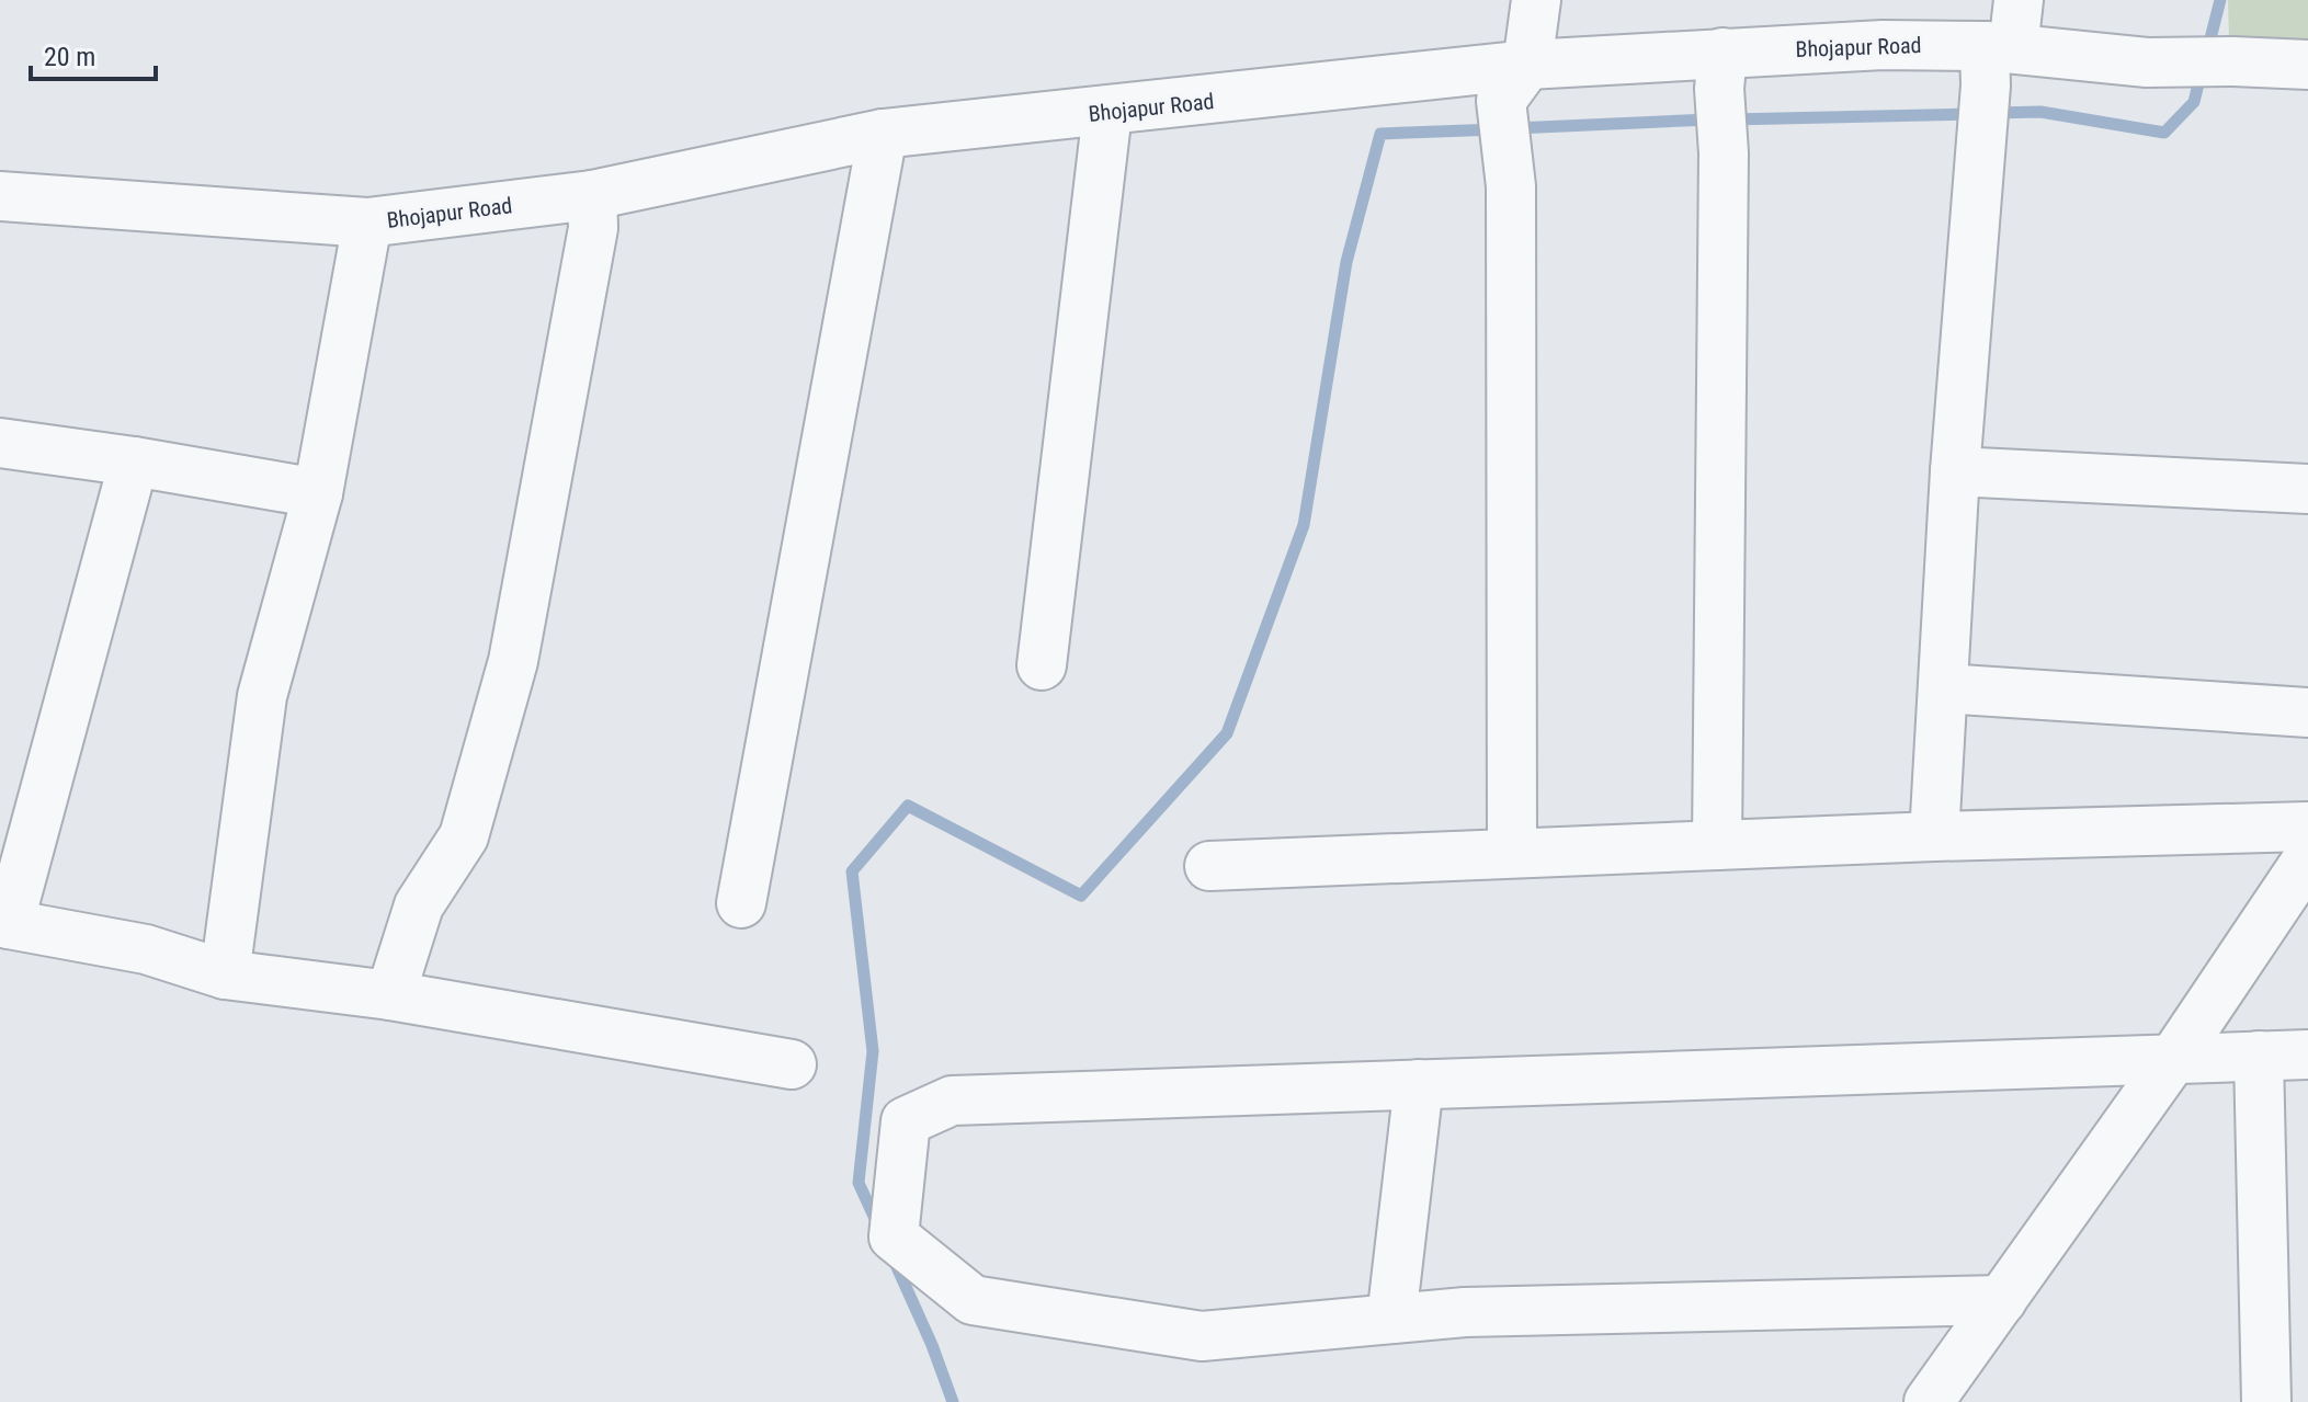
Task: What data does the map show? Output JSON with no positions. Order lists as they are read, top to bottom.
{
  "streets": {
    "street": ["Bhojapur Road"]
  },
  "scale_bar": "20 m"
}
